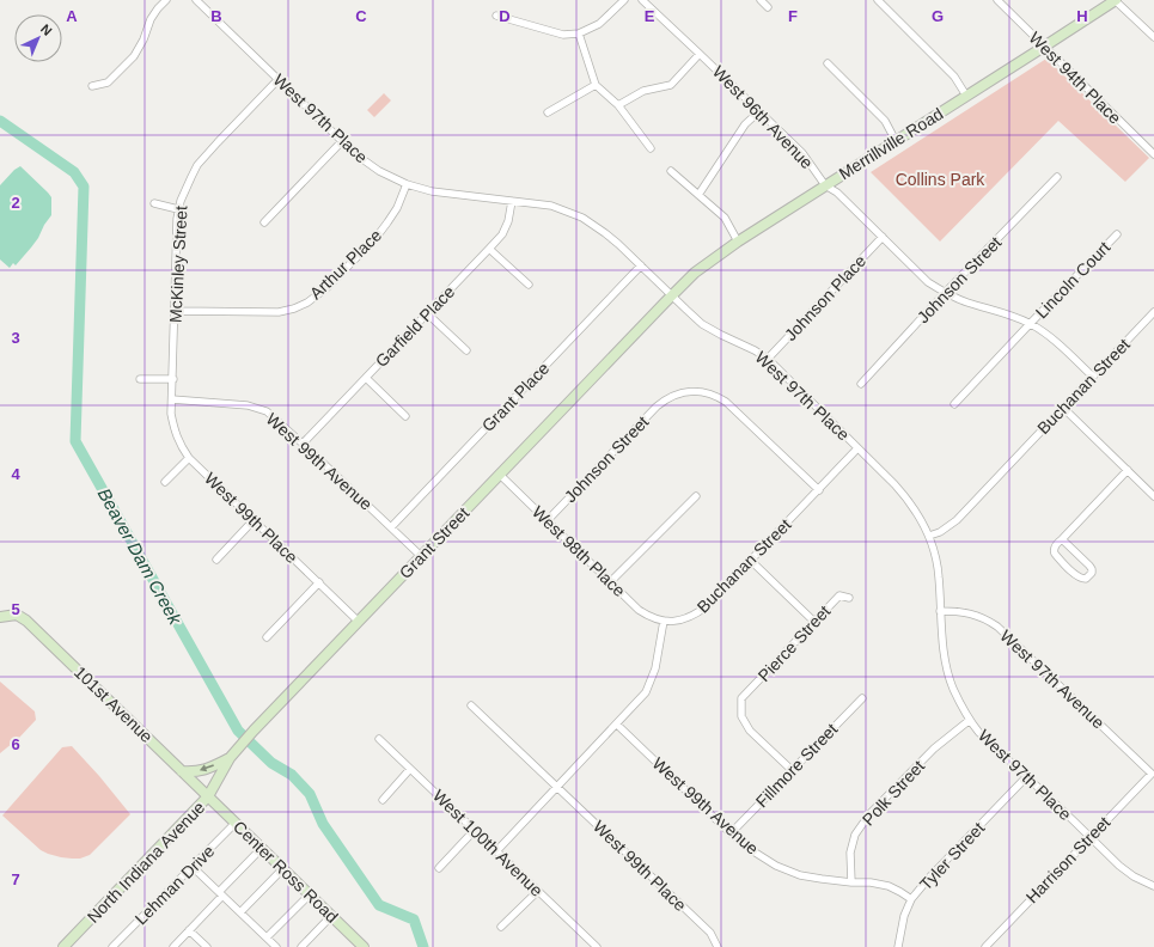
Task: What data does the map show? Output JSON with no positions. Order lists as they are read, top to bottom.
{
  "streets": {
    "street": [
      "West 94th Place",
      "West 96th Avenue",
      "West 97th Place",
      "Merrillville Road",
      "McKinley Street",
      "Arthur Place",
      "Johnson Street",
      "Lincoln Court",
      "Johnson Place",
      "Garfield Place",
      "Buchanan Street",
      "Grant Place",
      "West 99th Avenue",
      "West 99th Place",
      "Grant Street",
      "West 98th Place",
      "Pierce Street",
      "West 97th Avenue",
      "101st Avenue",
      "Fillmore Street",
      "Polk Street",
      "West 100th Avenue",
      "Tyler Street",
      "Harrison Street",
      "North Indiana Avenue",
      "Center Ross Road",
      "Lehman Drive"
    ]
  },
  "crossings": [
    ["West 94th Place", "Merrillville Road"],
    ["West 96th Avenue", "Merrillville Road"],
    ["West 96th Avenue", "Johnson Street"],
    ["West 96th Avenue", "Lincoln Court"],
    ["West 96th Avenue", "Johnson Place"],
    ["West 96th Avenue", "Buchanan Street"],
    ["West 97th Place", "Merrillville Road"],
    ["West 97th Place", "McKinley Street"],
    ["West 97th Place", "Arthur Place"],
    ["West 97th Place", "Johnson Place"],
    ["West 97th Place", "Garfield Place"],
    ["West 97th Place", "Buchanan Street"],
    ["West 97th Place", "Grant Place"],
    ["West 97th Place", "Grant Street"],
    ["West 97th Place", "West 97th Avenue"],
    ["West 97th Place", "Polk Street"],
    ["West 97th Place", "Tyler Street"],
    ["West 97th Place", "Harrison Street"],
    ["Merrillville Road", "Grant Street"],
    ["McKinley Street", "Arthur Place"],
    ["McKinley Street", "West 99th Avenue"],
    ["McKinley Street", "West 99th Place"],
    ["Johnson Street", "Buchanan Street"],
    ["Johnson Street", "West 98th Place"],
    ["Garfield Place", "West 99th Avenue"],
    ["Buchanan Street", "West 98th Place"],
    ["Grant Place", "West 99th Avenue"],
    ["West 99th Avenue", "West 99th Place"],
    ["West 99th Avenue", "Grant Street"],
    ["West 99th Avenue", "Fillmore Street"],
    ["West 99th Avenue", "Polk Street"],
    ["West 99th Avenue", "Tyler Street"],
    ["West 99th Place", "Grant Street"],
    ["Grant Street", "West 98th Place"],
    ["Grant Street", "101st Avenue"],
    ["Grant Street", "North Indiana Avenue"],
    ["Grant Street", "Center Ross Road"],
    ["Pierce Street", "Fillmore Street"],
    ["West 97th Avenue", "Harrison Street"],
    ["101st Avenue", "North Indiana Avenue"],
    ["101st Avenue", "Center Ross Road"],
    ["North Indiana Avenue", "Center Ross Road"],
    ["Center Ross Road", "Lehman Drive"]
  ],
  "water": ["Beaver Dam Creek"],
  "parks": ["Collins Park"],
  "north": "top right",
  "grid": {
    "columns": [
      "A",
      "B",
      "C",
      "D",
      "E",
      "F",
      "G",
      "H"
    ],
    "rows": [
      "2",
      "3",
      "4",
      "5",
      "6",
      "7"
    ]
  }
}
